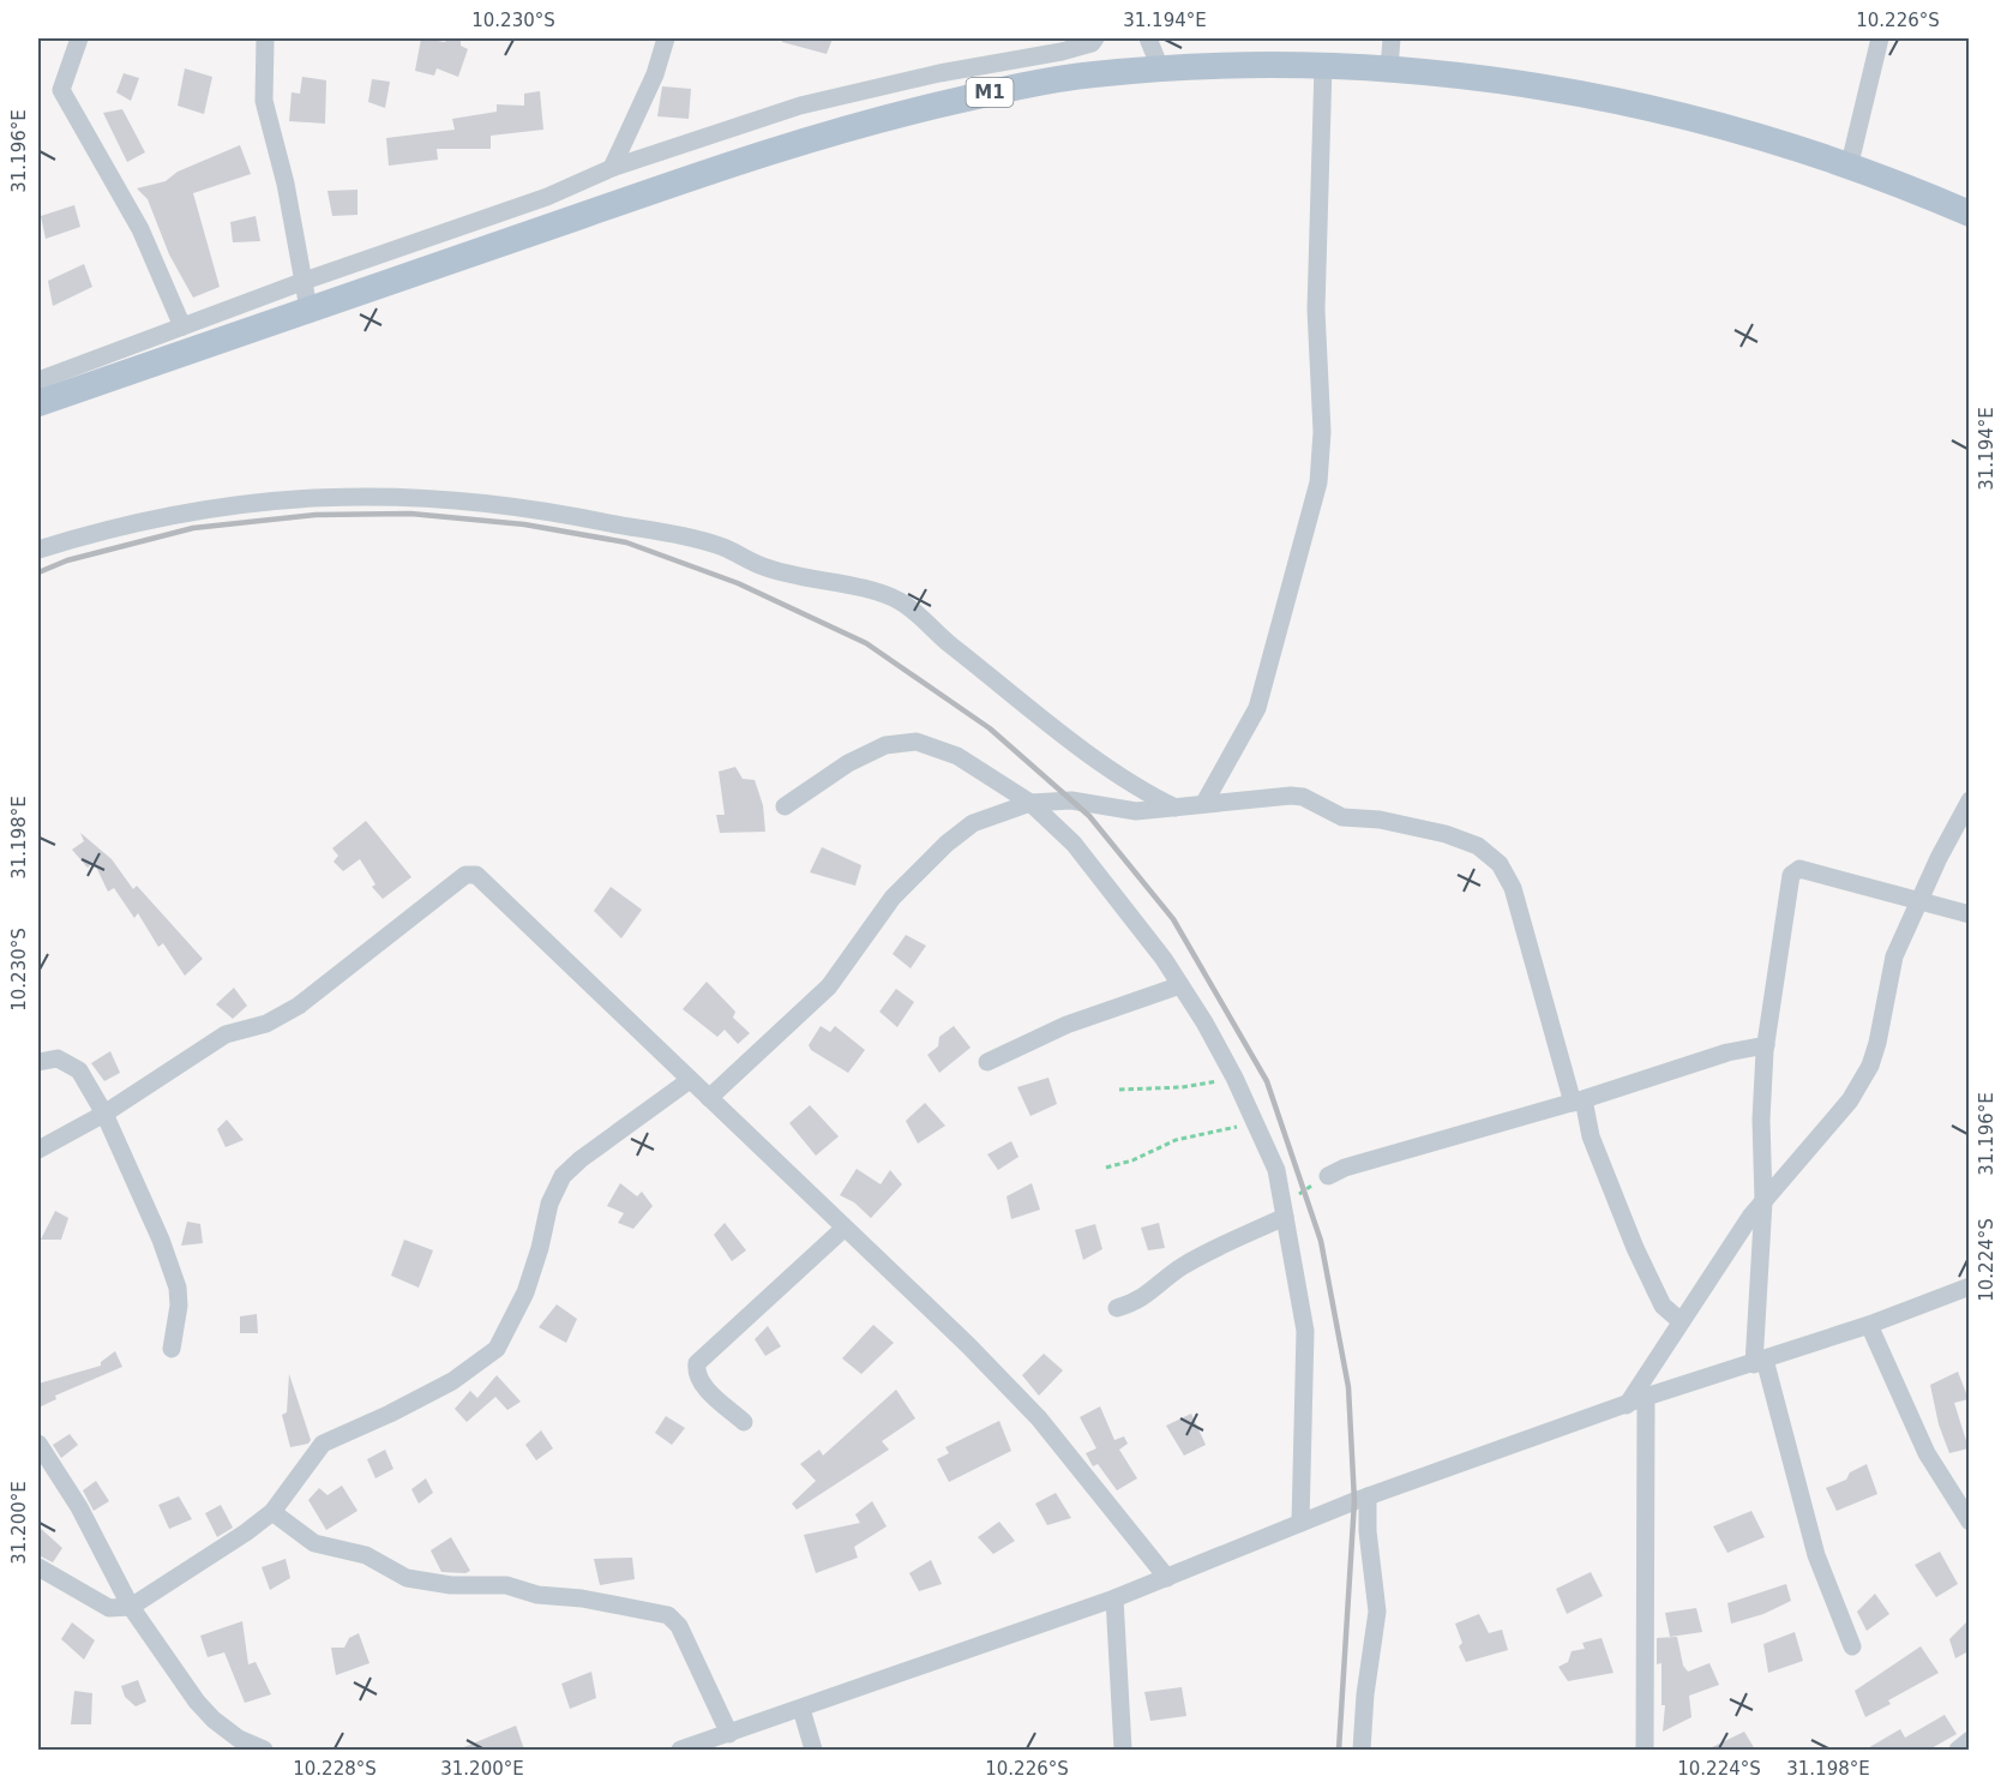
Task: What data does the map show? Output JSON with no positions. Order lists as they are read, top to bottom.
{
  "streets": {
    "main road": ["M1"]
  },
  "coordinates": [
    "10.230°S",
    "31.194°E",
    "10.226°S",
    "31.196°E",
    "31.198°E",
    "10.224°S",
    "31.200°E",
    "10.228°S"
  ]
}
